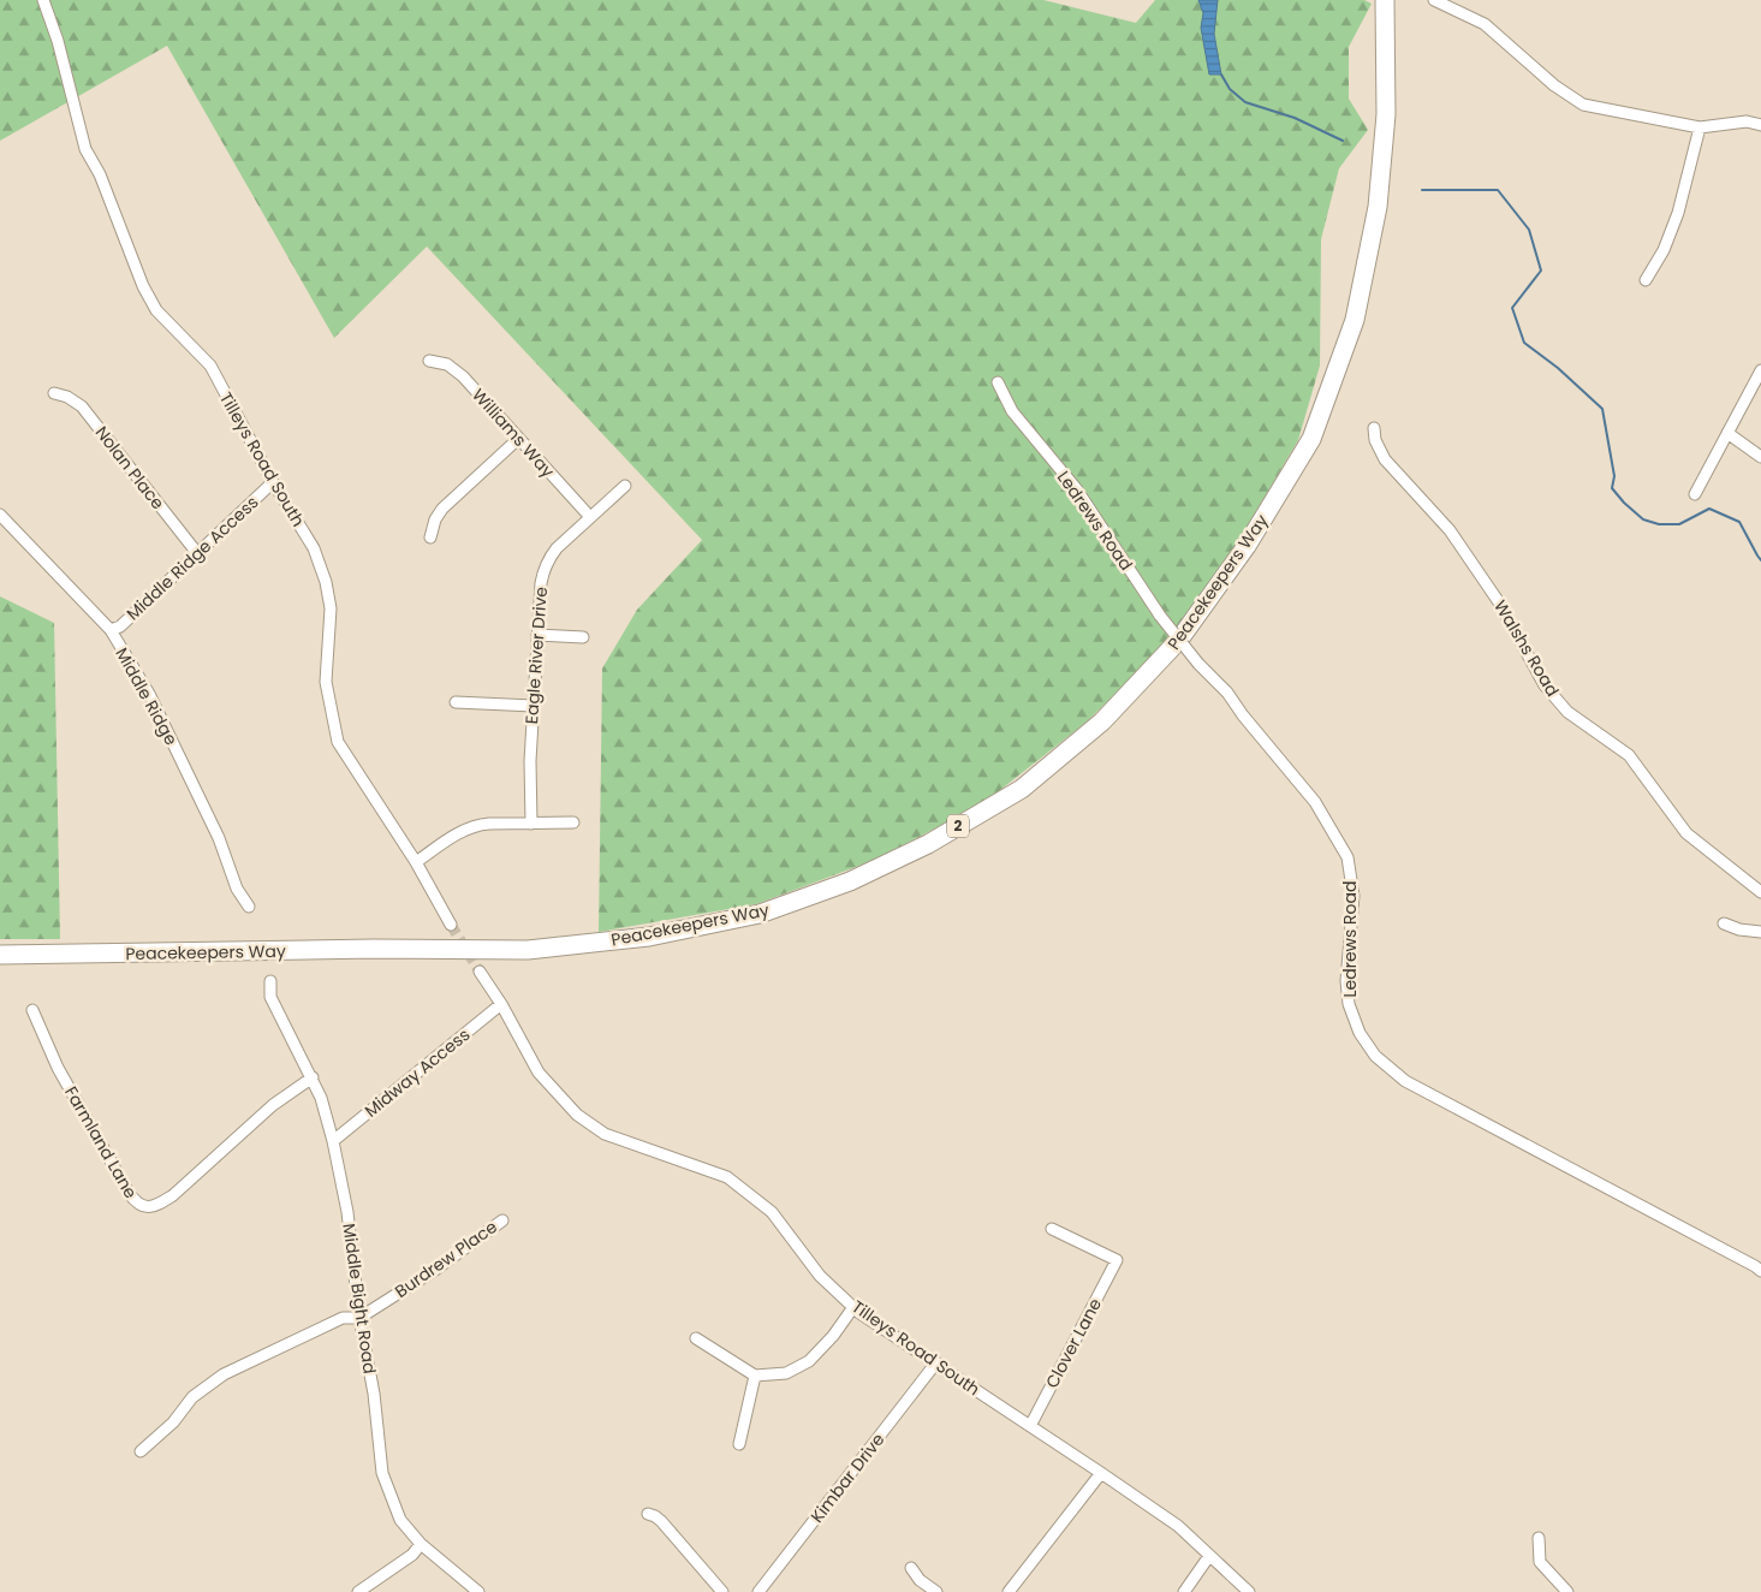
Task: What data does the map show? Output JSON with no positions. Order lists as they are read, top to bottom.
{
  "streets": {
    "highway": ["Peacekeepers Way", "2"],
    "street": [
      "Williams Way",
      "Tilleys Road South",
      "Nolan Place",
      "Ledrews Road",
      "Middle Ridge Access",
      "Walshs Road",
      "Eagle River Drive",
      "Middle Ridge",
      "Midway Access",
      "Farmland Lane",
      "Burdrew Place",
      "Middle Bight Road",
      "Clover Lane",
      "Kimbar Drive"
    ]
  },
  "crossings": [
    ["Williams Way", "Eagle River Drive"],
    ["Tilleys Road South", "Middle Ridge Access"],
    ["Tilleys Road South", "Midway Access"],
    ["Tilleys Road South", "Clover Lane"],
    ["Tilleys Road South", "Kimbar Drive"],
    ["Nolan Place", "Middle Ridge Access"],
    ["Middle Ridge Access", "Middle Ridge"],
    ["Midway Access", "Middle Bight Road"],
    ["Farmland Lane", "Middle Bight Road"],
    ["Burdrew Place", "Middle Bight Road"]
  ]
}
